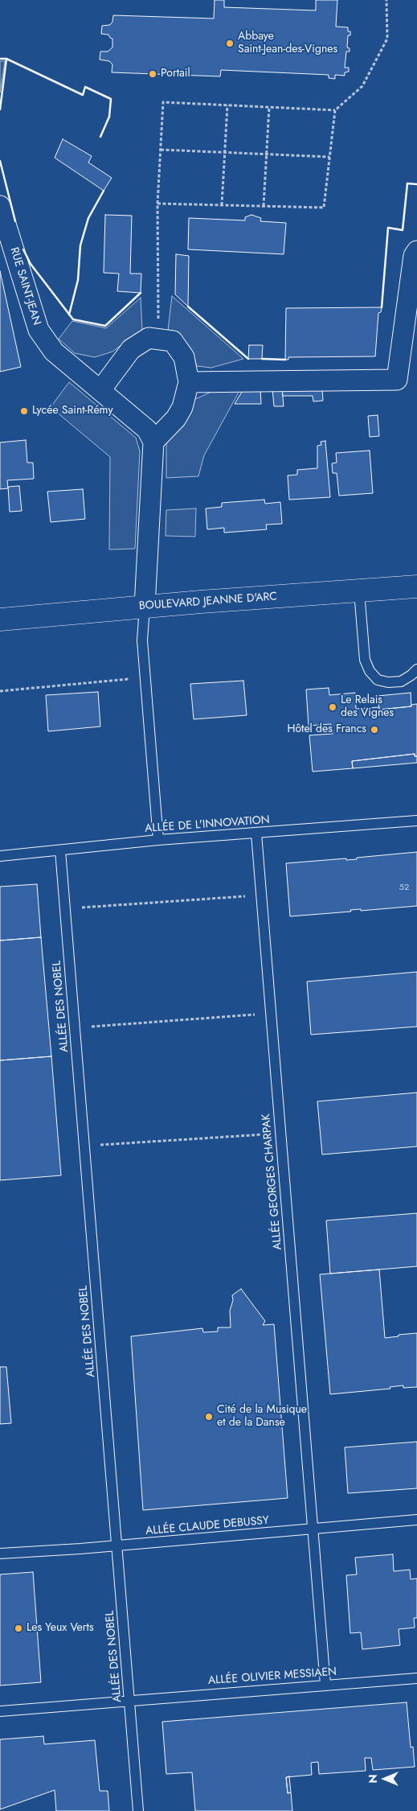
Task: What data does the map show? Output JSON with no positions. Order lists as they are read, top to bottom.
{
  "streets": {
    "street": ["RUE SAINT-JEAN", "BOULEVARD JEANNE D'ARC"],
    "lane": [
      "ALLÉE DE L'INNOVATION",
      "ALLÉE DES NOBEL",
      "ALLÉE GEORGES CHARPAK",
      "ALLÉE CLAUDE DEBUSSY",
      "ALLÉE OLIVIER MESSIAEN"
    ]
  },
  "crossings": [
    ["ALLÉE DE L'INNOVATION", "ALLÉE DES NOBEL"],
    ["ALLÉE DE L'INNOVATION", "ALLÉE GEORGES CHARPAK"],
    ["ALLÉE DES NOBEL", "ALLÉE CLAUDE DEBUSSY"],
    ["ALLÉE DES NOBEL", "ALLÉE OLIVIER MESSIAEN"],
    ["ALLÉE GEORGES CHARPAK", "ALLÉE CLAUDE DEBUSSY"],
    ["ALLÉE GEORGES CHARPAK", "ALLÉE OLIVIER MESSIAEN"]
  ],
  "places": [
    "Abbaye Saint-Jean-des-Vignes",
    "Portail",
    "Lycée Saint-Rémy",
    "Le Relais des Vignes",
    "Hôtel des Francs",
    "Cité de la Musique et de la Danse",
    "Les Yeux Verts"
  ],
  "house_numbers": ["52"],
  "north": "left"
}
